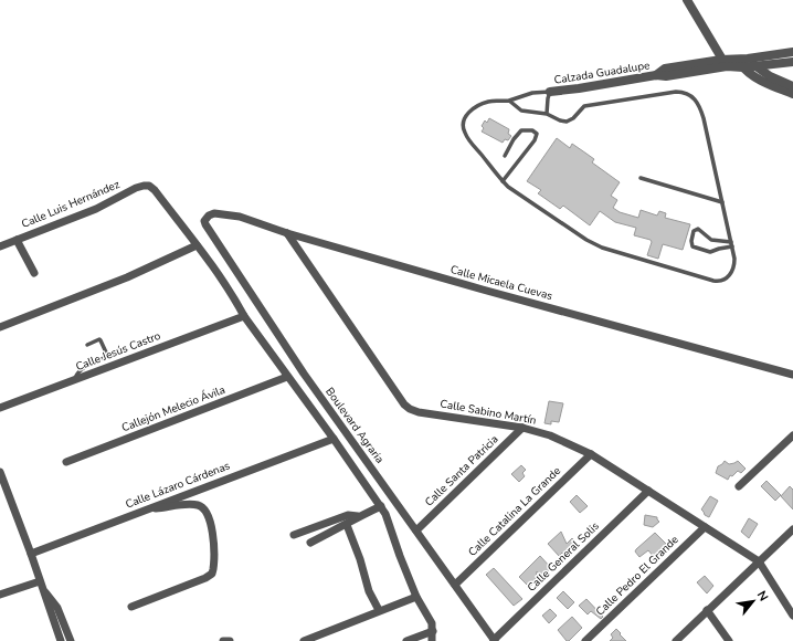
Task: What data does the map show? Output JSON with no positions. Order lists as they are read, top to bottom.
{
  "streets": {
    "street": [
      "Calzada Guadalupe",
      "Calle Luis Hernández",
      "Calle Micaela Cuevas",
      "Calle Jesús Castro",
      "Callejón Melecio Ávila",
      "Calle Sabino Martín",
      "Boulevard Agraria",
      "Calle Santa Patricia",
      "Calle Lázaro Cárdenas",
      "Calle Catalina La Grande",
      "Calle General Solis",
      "Calle Pedro El Grande"
    ]
  },
  "crossings": [
    ["Calle Micaela Cuevas", "Calle Sabino Martín"],
    ["Calle Micaela Cuevas", "Boulevard Agraria"],
    ["Calle Sabino Martín", "Calle Santa Patricia"],
    ["Calle Sabino Martín", "Calle Catalina La Grande"],
    ["Calle Sabino Martín", "Calle General Solis"],
    ["Calle Sabino Martín", "Calle Pedro El Grande"],
    ["Boulevard Agraria", "Calle Santa Patricia"],
    ["Boulevard Agraria", "Calle Catalina La Grande"],
    ["Boulevard Agraria", "Calle General Solis"]
  ],
  "north": "top right"
}
